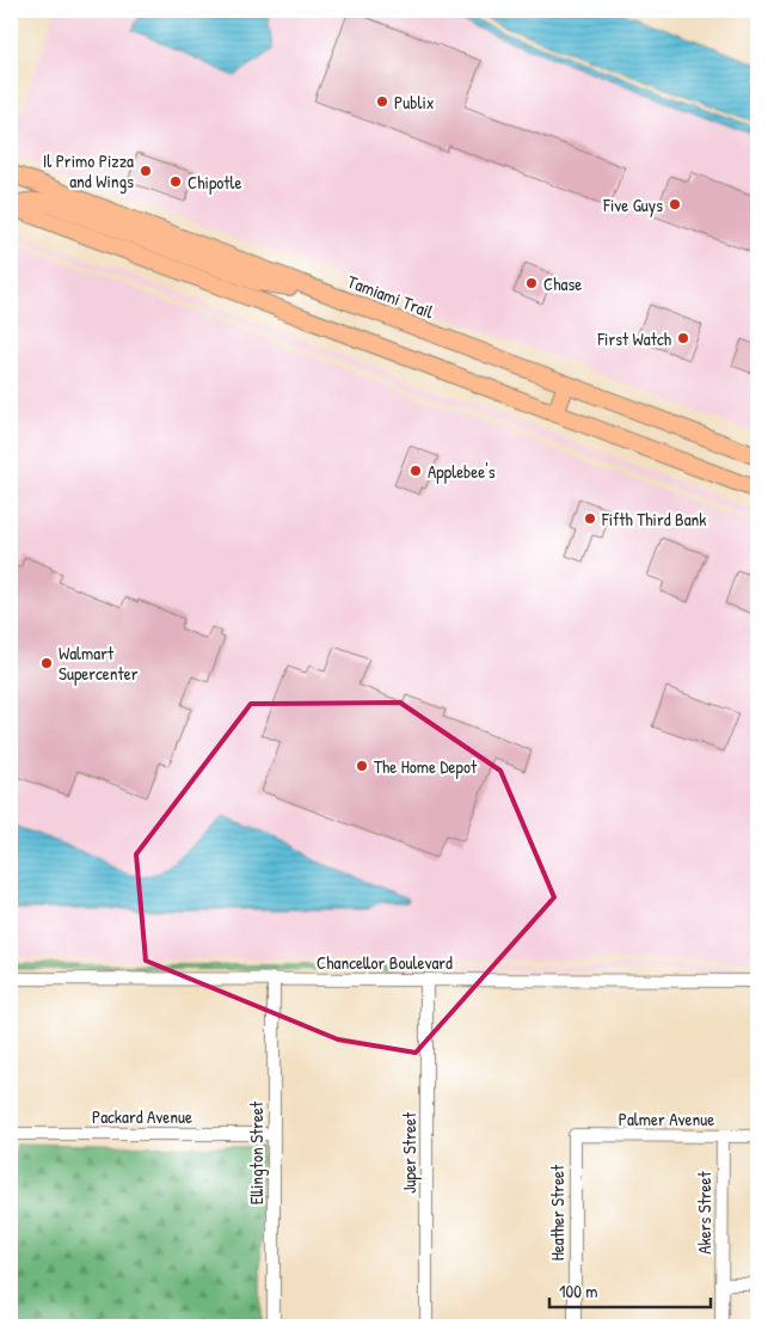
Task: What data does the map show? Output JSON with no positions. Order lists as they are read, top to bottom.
{
  "streets": {
    "main road": ["Tamiami Trail"],
    "street": [
      "Chancellor Boulevard",
      "Packard Avenue",
      "Palmer Avenue",
      "Ellington Street",
      "Juper Street",
      "Heather Street",
      "Akers Street"
    ]
  },
  "crossings": [
    ["Chancellor Boulevard", "Ellington Street"],
    ["Chancellor Boulevard", "Juper Street"],
    ["Packard Avenue", "Ellington Street"],
    ["Palmer Avenue", "Heather Street"],
    ["Palmer Avenue", "Akers Street"]
  ],
  "places": [
    "Publix",
    "Il Primo Pizza and Wings",
    "Chipotle",
    "Five Guys",
    "Chase",
    "First Watch",
    "Applebee's",
    "Fifth Third Bank",
    "Walmart Supercenter",
    "The Home Depot"
  ],
  "scale_bar": "100 m"
}
